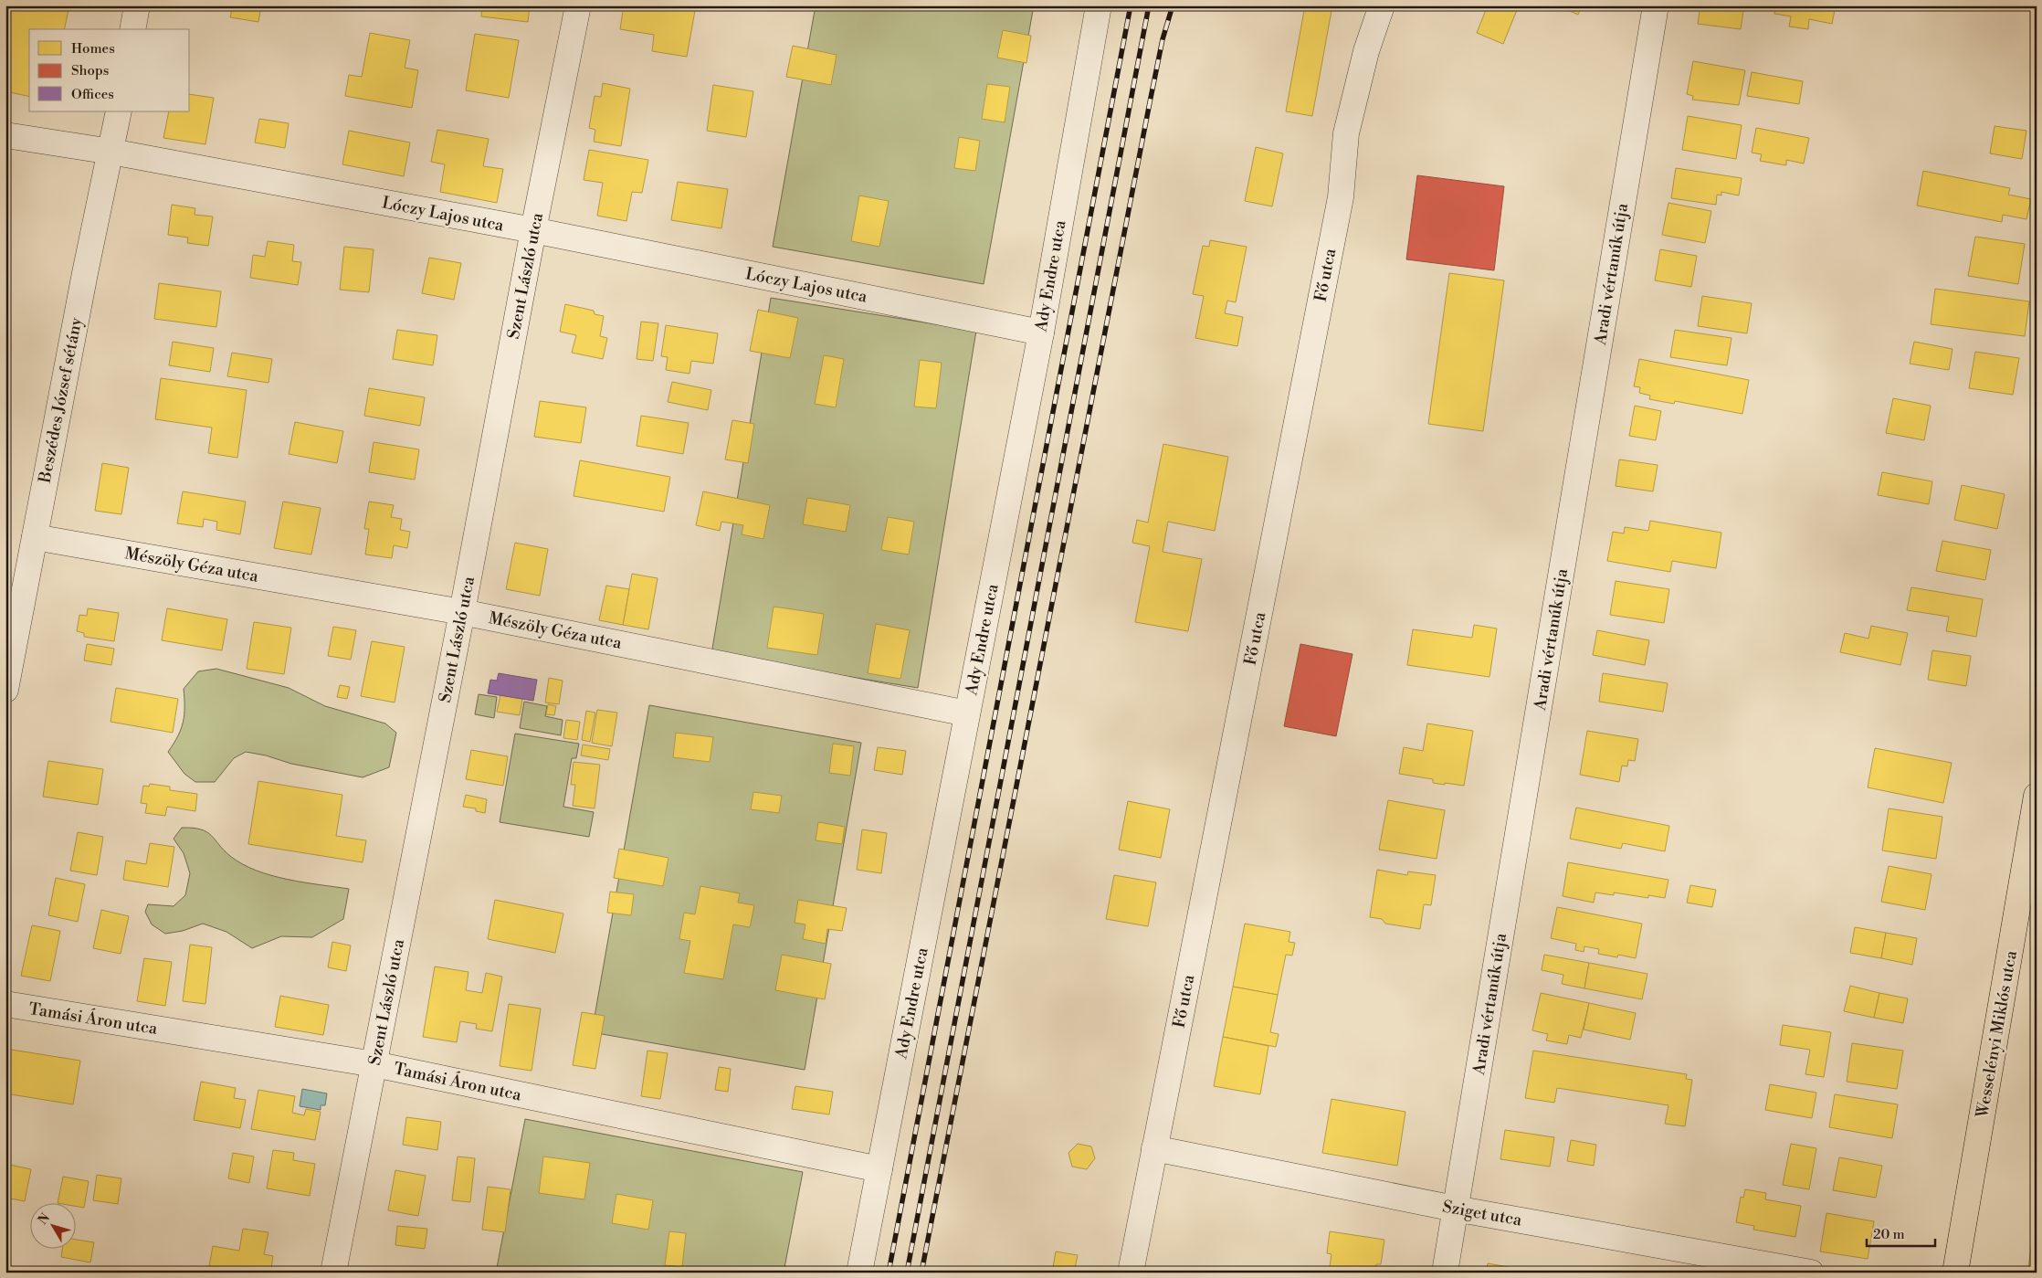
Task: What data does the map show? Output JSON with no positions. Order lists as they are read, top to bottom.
{
  "streets": {
    "main road": ["Wesselényi Miklós utca"],
    "street": [
      "Lóczy Lajos utca",
      "Aradi vértanúk útja",
      "Fő utca",
      "Szent László utca",
      "Ady Endre utca",
      "Beszédes József sétány",
      "Mészöly Géza utca",
      "Tamási Áron utca",
      "Sziget utca"
    ]
  },
  "crossings": [
    ["Lóczy Lajos utca", "Szent László utca"],
    ["Lóczy Lajos utca", "Ady Endre utca"],
    ["Lóczy Lajos utca", "Beszédes József sétány"],
    ["Aradi vértanúk útja", "Sziget utca"],
    ["Fő utca", "Sziget utca"],
    ["Szent László utca", "Mészöly Géza utca"],
    ["Szent László utca", "Tamási Áron utca"],
    ["Ady Endre utca", "Mészöly Géza utca"],
    ["Ady Endre utca", "Tamási Áron utca"],
    ["Beszédes József sétány", "Mészöly Géza utca"]
  ],
  "legend": ["Homes", "Shops", "Offices"],
  "scale_bar": "20 m",
  "north": "top left"
}
